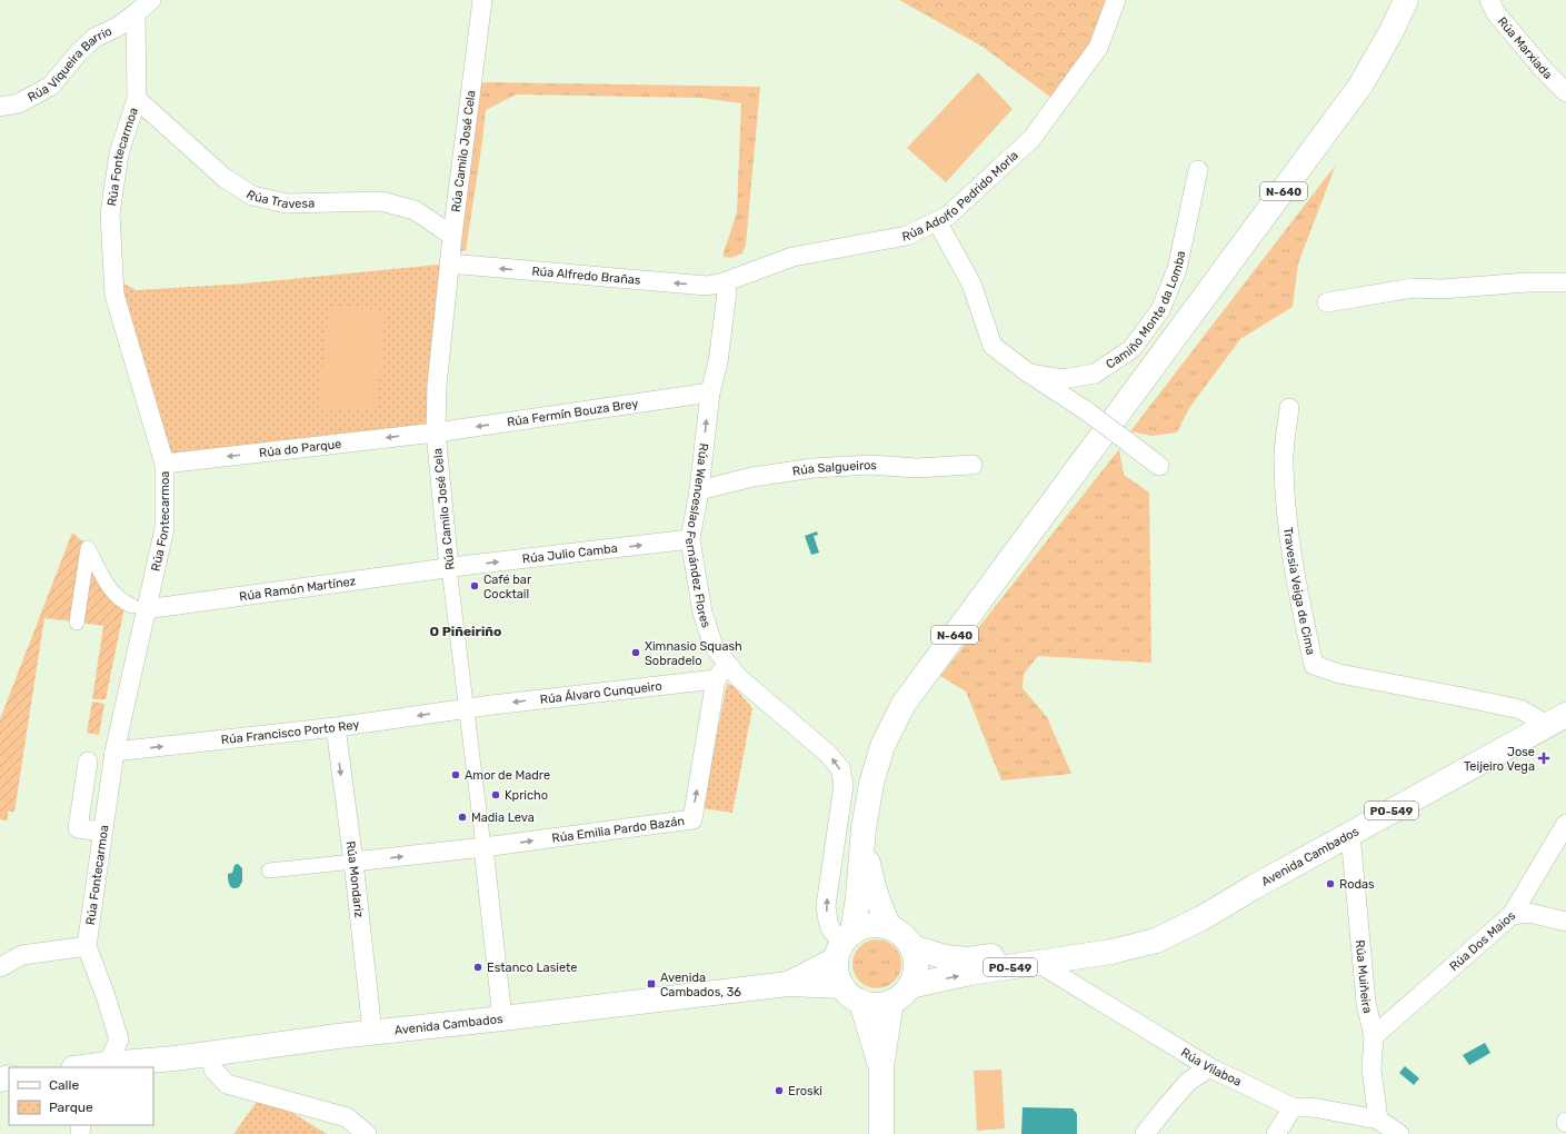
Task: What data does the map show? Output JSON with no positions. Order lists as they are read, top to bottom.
{
  "streets": {
    "main road": ["N-640", "PO-549", "Avenida Cambados"],
    "street": [
      "Rúa Marxiada",
      "Rúa Viqueira Barrio",
      "Rúa Camilo José Cela",
      "Rúa Fontecarmoa",
      "Rúa Adolfo Pedrido Morla",
      "Rúa Travesa",
      "Rúa Alfredo Brañas",
      "Camiño Monte da Lomba",
      "Rúa Fermín Bouza Brey",
      "Rúa do Parque",
      "Rúa Salgueiros",
      "Rúa Wenceslao Fernández Flores",
      "Rúa Julio Camba",
      "Rúa Ramón Martínez",
      "Travesía Veiga de Cima",
      "Rúa Álvaro Cunqueiro",
      "Rúa Francisco Porto Rey",
      "Rúa Emilia Pardo Bazán",
      "Rúa Mondariz",
      "Rúa Dos Maios",
      "Rúa Muiñeira",
      "Rúa Vilaboa"
    ]
  },
  "crossings": [
    ["Rúa Viqueira Barrio", "Rúa Fontecarmoa"],
    ["Rúa Camilo José Cela", "Rúa Travesa"],
    ["Rúa Camilo José Cela", "Rúa Alfredo Brañas"],
    ["Rúa Camilo José Cela", "Rúa Fermín Bouza Brey"],
    ["Rúa Camilo José Cela", "Rúa do Parque"],
    ["Rúa Camilo José Cela", "Rúa Julio Camba"],
    ["Rúa Camilo José Cela", "Rúa Ramón Martínez"],
    ["Rúa Camilo José Cela", "Rúa Álvaro Cunqueiro"],
    ["Rúa Camilo José Cela", "Rúa Francisco Porto Rey"],
    ["Rúa Camilo José Cela", "Rúa Emilia Pardo Bazán"],
    ["Rúa Camilo José Cela", "Avenida Cambados"],
    ["Rúa Fontecarmoa", "Rúa Travesa"],
    ["Rúa Fontecarmoa", "Rúa do Parque"],
    ["Rúa Fontecarmoa", "Rúa Ramón Martínez"],
    ["Rúa Fontecarmoa", "Rúa Francisco Porto Rey"],
    ["Rúa Fontecarmoa", "Avenida Cambados"],
    ["N-640", "Rúa Wenceslao Fernández Flores"],
    ["N-640", "PO-549"],
    ["N-640", "Avenida Cambados"],
    ["Rúa Adolfo Pedrido Morla", "Rúa Alfredo Brañas"],
    ["Rúa Adolfo Pedrido Morla", "Camiño Monte da Lomba"],
    ["Rúa Adolfo Pedrido Morla", "Rúa Wenceslao Fernández Flores"],
    ["Rúa Alfredo Brañas", "Rúa Wenceslao Fernández Flores"],
    ["Rúa Fermín Bouza Brey", "Rúa do Parque"],
    ["Rúa Fermín Bouza Brey", "Rúa Wenceslao Fernández Flores"],
    ["Rúa Salgueiros", "Rúa Wenceslao Fernández Flores"],
    ["Rúa Wenceslao Fernández Flores", "Rúa Julio Camba"],
    ["Rúa Wenceslao Fernández Flores", "PO-549"],
    ["Rúa Wenceslao Fernández Flores", "Avenida Cambados"],
    ["Rúa Julio Camba", "Rúa Ramón Martínez"],
    ["Travesía Veiga de Cima", "Avenida Cambados"],
    ["Rúa Álvaro Cunqueiro", "Rúa Francisco Porto Rey"],
    ["Rúa Álvaro Cunqueiro", "Rúa Emilia Pardo Bazán"],
    ["Rúa Francisco Porto Rey", "Rúa Mondariz"],
    ["PO-549", "Avenida Cambados"],
    ["PO-549", "Rúa Vilaboa"],
    ["Avenida Cambados", "Rúa Mondariz"],
    ["Avenida Cambados", "Rúa Muiñeira"],
    ["Rúa Dos Maios", "Rúa Muiñeira"],
    ["Rúa Muiñeira", "Rúa Vilaboa"]
  ],
  "one_way": [
    "Rúa Alfredo Brañas",
    "Rúa Fermín Bouza Brey",
    "Rúa do Parque",
    "Rúa Wenceslao Fernández Flores",
    "Rúa Julio Camba",
    "Rúa Álvaro Cunqueiro",
    "Rúa Emilia Pardo Bazán",
    "Rúa Mondariz"
  ],
  "districts": ["O Piñeiriño"],
  "places": {
    "other": [
      "Café bar Cocktail",
      "Ximnasio Squash Sobradelo",
      "Amor de Madre",
      "Kpricho",
      "Madia Leva",
      "Rodas",
      "Estanco Lasiete",
      "Eroski"
    ],
    "health": ["Jose Teijeiro Vega"],
    "transit": ["Avenida Cambados, 36"]
  },
  "legend": ["Calle", "Parque"]
}
